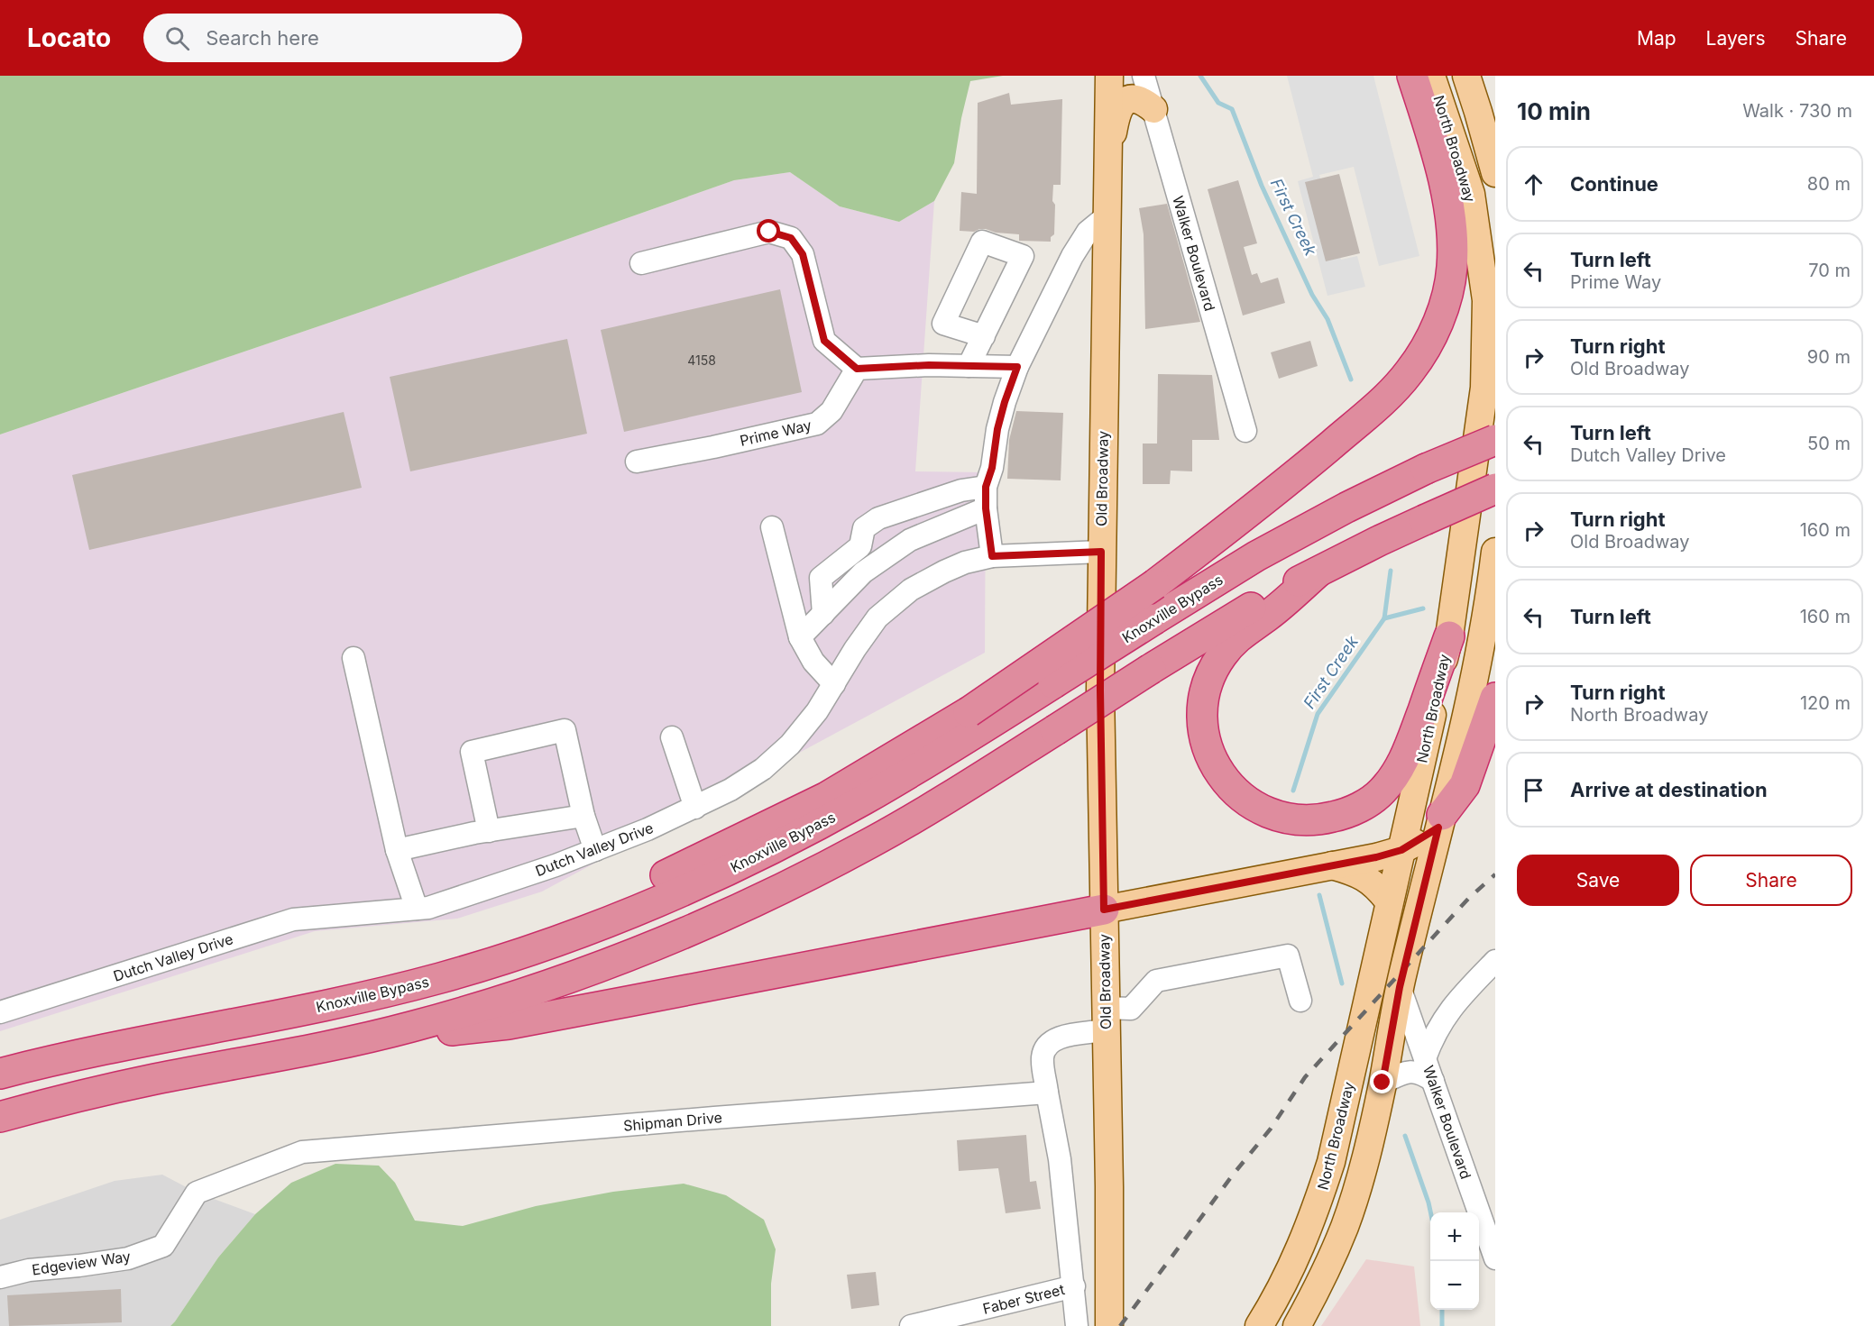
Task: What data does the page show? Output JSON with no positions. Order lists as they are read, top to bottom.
{
  "streets": {
    "highway": ["Knoxville Bypass"],
    "main road": ["North Broadway", "Old Broadway"],
    "street": [
      "Walker Boulevard",
      "Prime Way",
      "Dutch Valley Drive",
      "Shipman Drive",
      "Edgeview Way",
      "Faber Street"
    ]
  },
  "crossings": [
    ["Old Broadway", "Dutch Valley Drive"],
    ["Shipman Drive", "Edgeview Way"]
  ],
  "water": ["First Creek"],
  "house_numbers": ["4158"],
  "page": {
    "header": "Locato",
    "search": "Search here",
    "nav": ["Map", "Layers", "Share"],
    "heading": ["10 min", "Walk · 730 m"],
    "list": [
      ["Continue", "80 m"],
      ["Turn left", "Prime Way", "70 m"],
      ["Turn right", "Old Broadway", "90 m"],
      ["Turn left", "Dutch Valley Drive", "50 m"],
      ["Turn right", "Old Broadway", "160 m"],
      ["Turn left", "160 m"],
      ["Turn right", "North Broadway", "120 m"],
      "Arrive at destination"
    ],
    "buttons": ["Save", "Share"],
    "map_buttons": ["+", "−"]
  }
}
